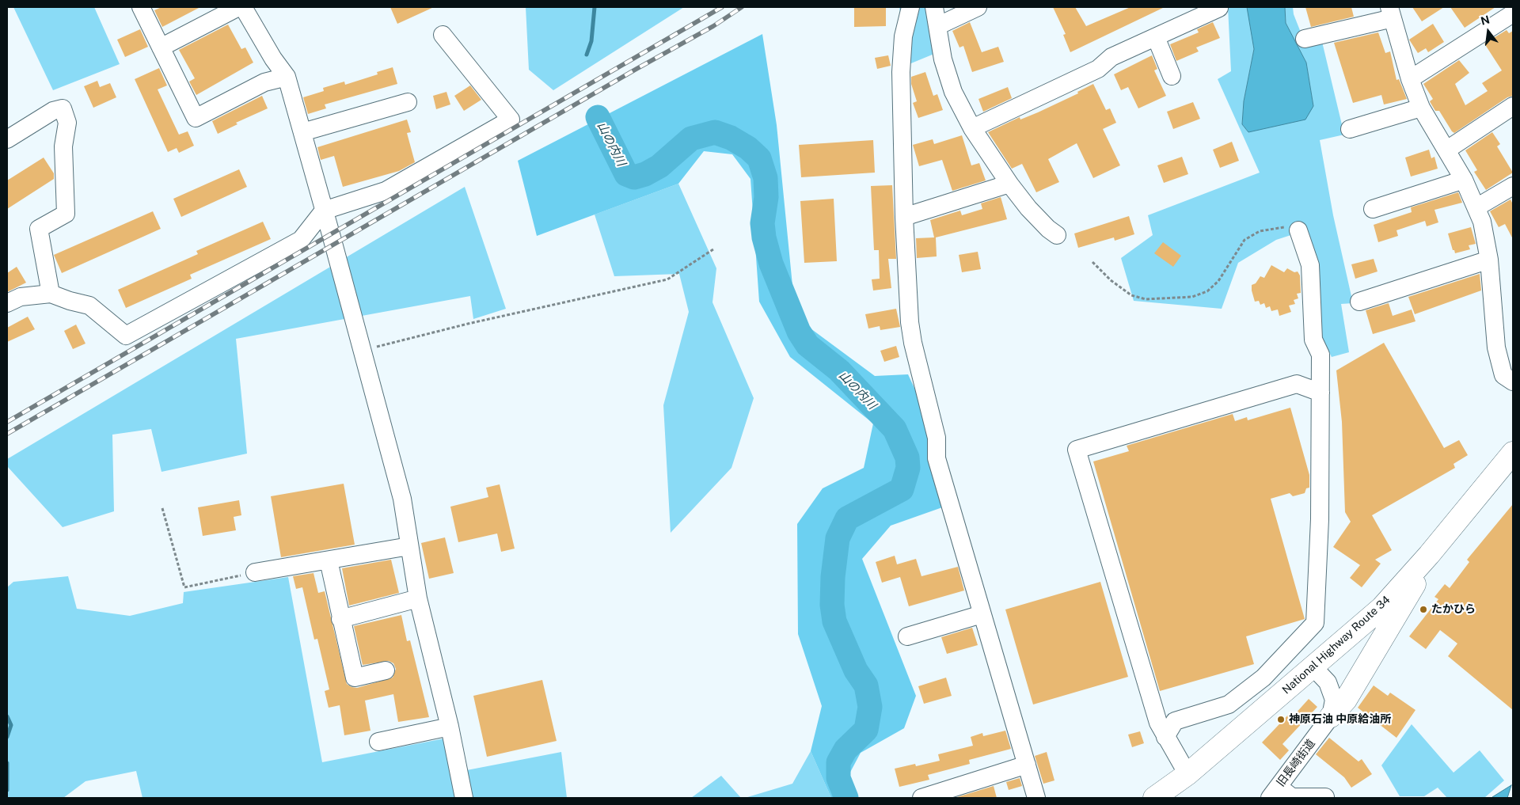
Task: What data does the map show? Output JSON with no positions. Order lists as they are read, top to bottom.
{
  "streets": {
    "highway": ["National Highway Route 34"],
    "street": ["旧長崎街道"]
  },
  "water": ["山の内川"],
  "places": ["たかひら", "神原石油 中原給油所"],
  "north": "top"
}
